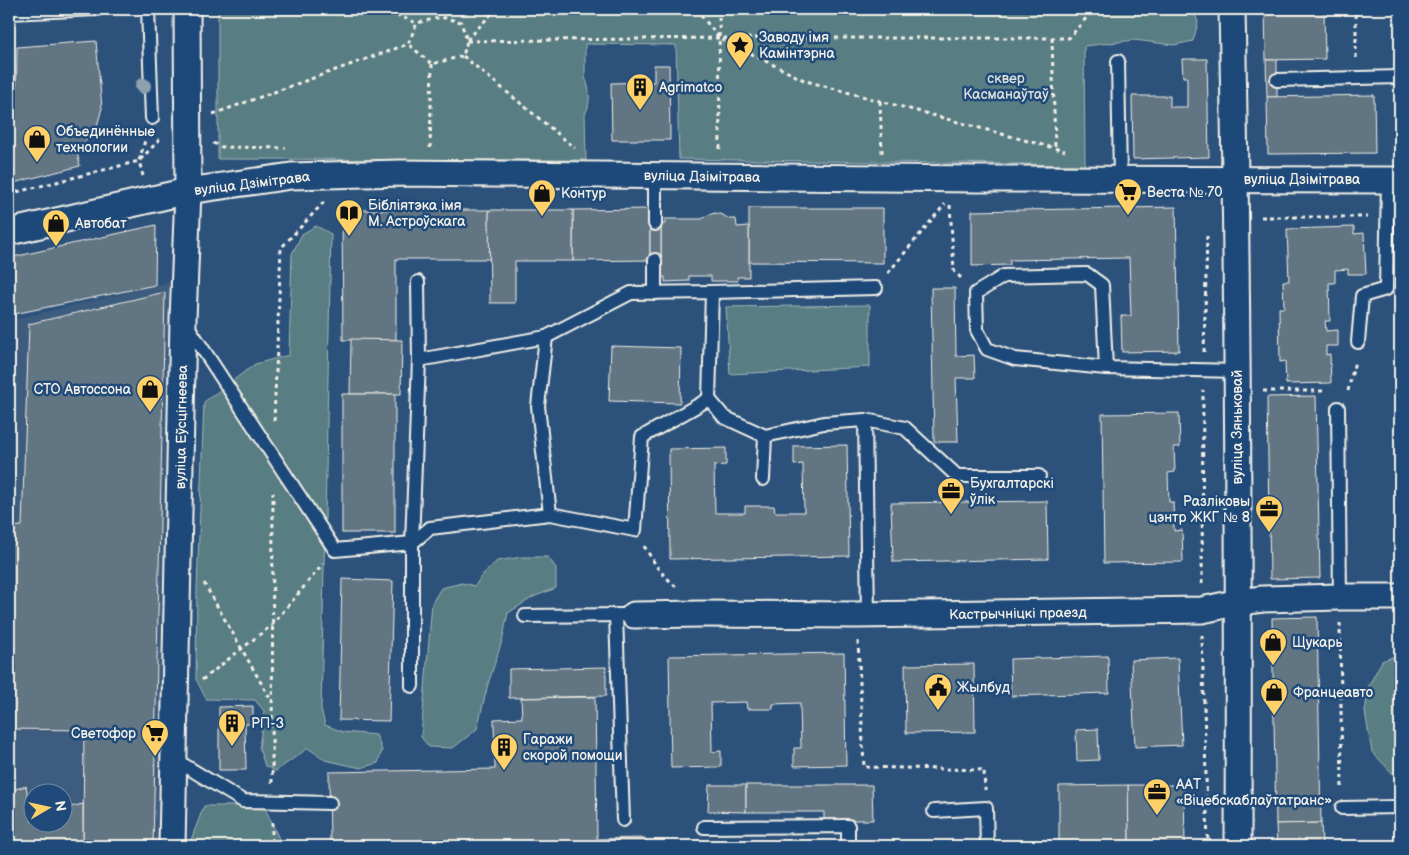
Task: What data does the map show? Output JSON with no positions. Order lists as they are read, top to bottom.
{
  "streets": {
    "street": [
      "вуліца Дзімітрава",
      "вуліца Еўсцігнеева",
      "вуліца Зяньковай",
      "Кастрычніцкі праезд"
    ]
  },
  "crossings": [
    ["вуліца Дзімітрава", "вуліца Еўсцігнеева"],
    ["вуліца Дзімітрава", "вуліца Зяньковай"],
    ["вуліца Зяньковай", "Кастрычніцкі праезд"]
  ],
  "parks": ["сквер Касманаўтаў"],
  "places": {
    "place": ["Заводу імя Камінтэрна"],
    "building": ["Agrimatco", "РП-3", "Гаражи скорой помощи"],
    "shop": [
      "Объединённые технологии",
      "Контур",
      "Автобат",
      "СТО Автоссона",
      "Щукарь",
      "Францеавто"
    ],
    "supermarket": ["Веста № 70", "Светофор"],
    "library": ["Бібліятэка імя М. Астроўскага"],
    "office": ["Бухгалтарскі ўлік", "Разліковы цэнтр ЖКГ № 8", "ААТ «Віцебскаблаўтатранс»"],
    "public building": ["Жылбуд"]
  },
  "north": "right"
}
